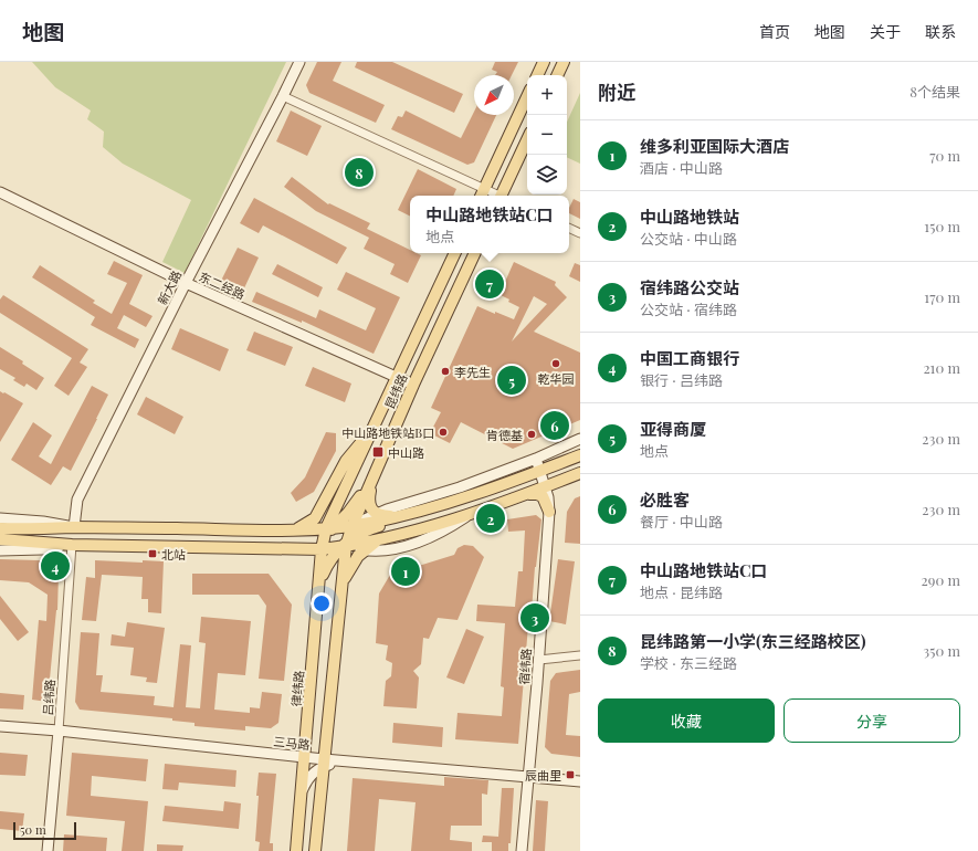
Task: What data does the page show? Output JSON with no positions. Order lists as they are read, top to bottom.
{
  "streets": {
    "main road": ["昆纬路", "律纬路"],
    "street": [
      "东二经路",
      "新大路",
      "宿纬路",
      "吕纬路",
      "三马路"
    ]
  },
  "crossings": [
    ["东二经路", "新大路"],
    ["东二经路", "昆纬路"],
    ["昆纬路", "律纬路"],
    ["宿纬路", "三马路"],
    ["律纬路", "三马路"],
    ["吕纬路", "三马路"]
  ],
  "places": {
    "other": [
      "乾华园",
      "李先生",
      "中山路地铁站B口",
      "肯德基"
    ],
    "transit": ["中山路", "北站", "辰曲里"]
  },
  "scale_bar": "50 m",
  "north": "bottom left",
  "page": {
    "header": "地图",
    "nav": [
      "首页",
      "地图",
      "关于",
      "联系"
    ],
    "heading": ["附近", "8个结果"],
    "map_buttons": ["+", "−"],
    "list": [
      {
        "mark": "1",
        "name": "维多利亚国际大酒店",
        "note": "酒店 · 中山路",
        "value": "70 m"
      },
      {
        "mark": "2",
        "name": "中山路地铁站",
        "note": "公交站 · 中山路",
        "value": "150 m"
      },
      {
        "mark": "3",
        "name": "宿纬路公交站",
        "note": "公交站 · 宿纬路",
        "value": "170 m"
      },
      {
        "mark": "4",
        "name": "中国工商银行",
        "note": "银行 · 吕纬路",
        "value": "210 m"
      },
      {
        "mark": "5",
        "name": "亚得商厦",
        "note": "地点",
        "value": "230 m"
      },
      {
        "mark": "6",
        "name": "必胜客",
        "note": "餐厅 · 中山路",
        "value": "230 m"
      },
      {
        "mark": "7",
        "name": "中山路地铁站C口",
        "note": "地点 · 昆纬路",
        "value": "290 m"
      },
      {
        "mark": "8",
        "name": "昆纬路第一小学(东三经路校区)",
        "note": "学校 · 东三经路",
        "value": "350 m"
      }
    ],
    "pins": [
      "8",
      "7",
      "5",
      "6",
      "2",
      "4",
      "1",
      "3"
    ],
    "popup": ["中山路地铁站C口", "地点"],
    "buttons": ["收藏", "分享"],
    "scale": "50 m"
  }
}
